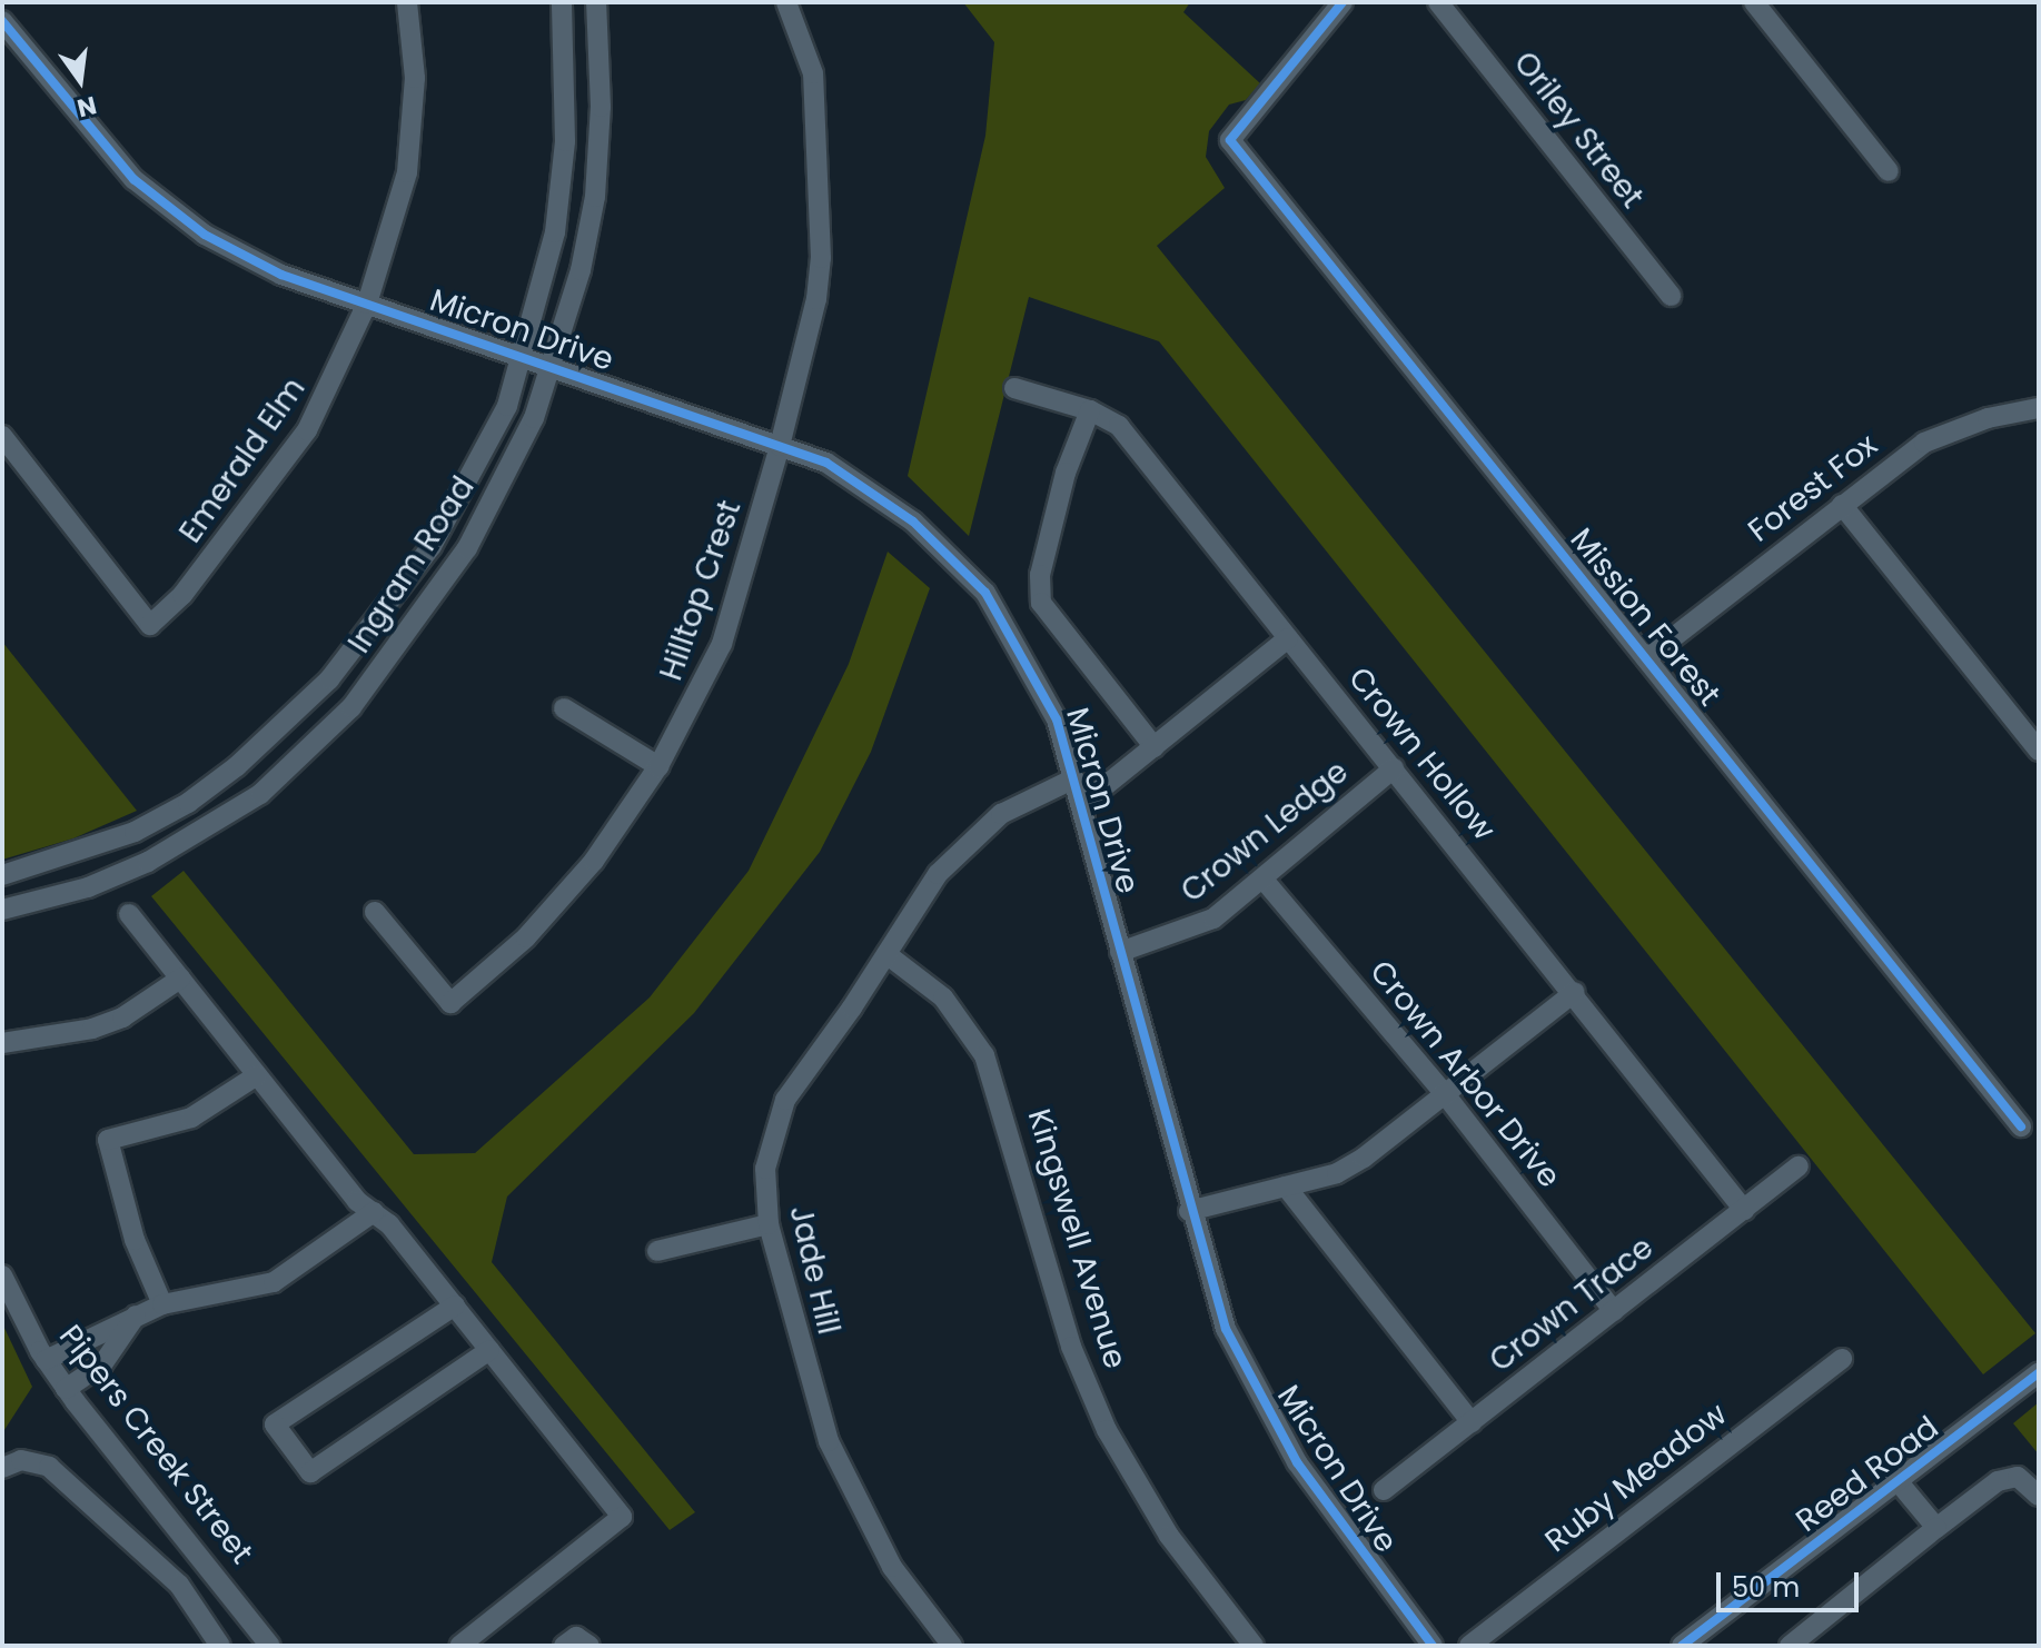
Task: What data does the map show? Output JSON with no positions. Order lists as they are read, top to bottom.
{
  "streets": {
    "street": [
      "Oriley Street",
      "Micron Drive",
      "Emerald Elm",
      "Forest Fox",
      "Ingram Road",
      "Hilltop Crest",
      "Mission Forest",
      "Crown Hollow",
      "Crown Ledge",
      "Crown Arbor Drive",
      "Kingswell Avenue",
      "Jade Hill",
      "Crown Trace",
      "Pipers Creek Street",
      "Reed Road",
      "Ruby Meadow"
    ]
  },
  "crossings": [
    ["Micron Drive", "Emerald Elm"],
    ["Micron Drive", "Ingram Road"],
    ["Micron Drive", "Hilltop Crest"],
    ["Micron Drive", "Crown Ledge"],
    ["Micron Drive", "Jade Hill"],
    ["Forest Fox", "Mission Forest"],
    ["Crown Hollow", "Crown Ledge"],
    ["Crown Hollow", "Crown Trace"],
    ["Crown Ledge", "Crown Arbor Drive"],
    ["Crown Arbor Drive", "Crown Trace"],
    ["Kingswell Avenue", "Jade Hill"]
  ],
  "scale_bar": "50 m",
  "north": "bottom"
}
